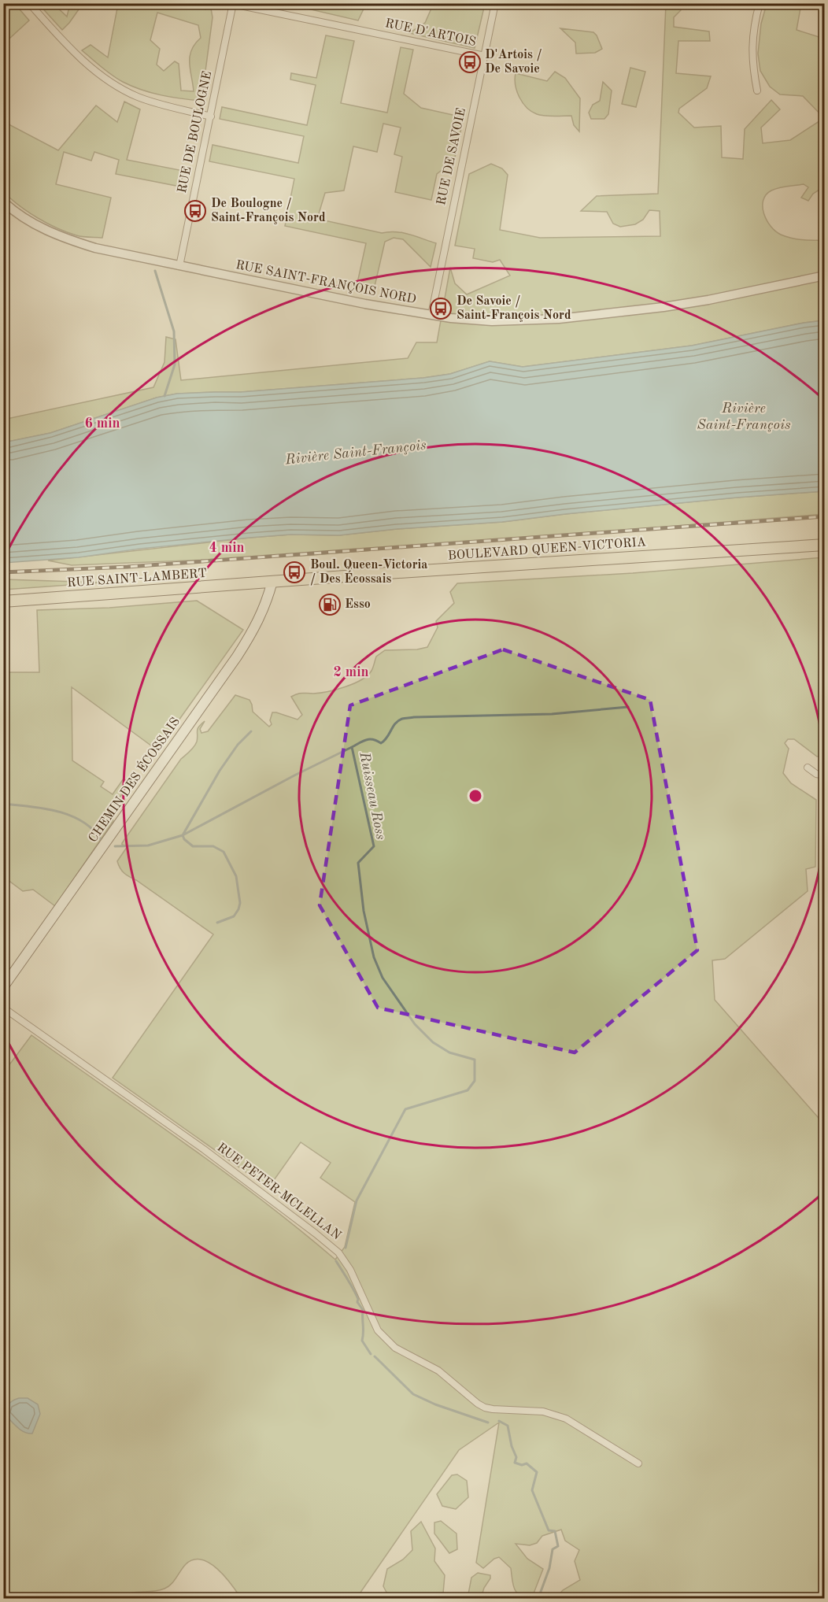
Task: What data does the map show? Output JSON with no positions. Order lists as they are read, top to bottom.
{
  "streets": {
    "main road": ["BOULEVARD QUEEN-VICTORIA", "RUE SAINT-LAMBERT", "CHEMIN DES ÉCOSSAIS"],
    "street": [
      "RUE D'ARTOIS",
      "RUE DE BOULOGNE",
      "RUE DE SAVOIE",
      "RUE SAINT-FRANÇOIS NORD",
      "RUE PETER-MCLELLAN"
    ]
  },
  "crossings": [
    ["RUE D'ARTOIS", "RUE DE BOULOGNE"],
    ["RUE D'ARTOIS", "RUE DE SAVOIE"],
    ["RUE DE BOULOGNE", "RUE SAINT-FRANÇOIS NORD"],
    ["RUE DE SAVOIE", "RUE SAINT-FRANÇOIS NORD"],
    ["BOULEVARD QUEEN-VICTORIA", "RUE SAINT-LAMBERT"],
    ["BOULEVARD QUEEN-VICTORIA", "CHEMIN DES ÉCOSSAIS"],
    ["RUE SAINT-LAMBERT", "CHEMIN DES ÉCOSSAIS"]
  ],
  "water": ["Rivière Saint-François", "Ruisseau Ross"],
  "places": {
    "bus stop": [
      "D'Artois / De Savoie",
      "De Boulogne / Saint-François Nord",
      "De Savoie / Saint-François Nord",
      "Boul. Queen-Victoria / Des Écossais"
    ],
    "fuel station": ["Esso"]
  },
  "rings": ["6 min", "4 min", "2 min"]
}
